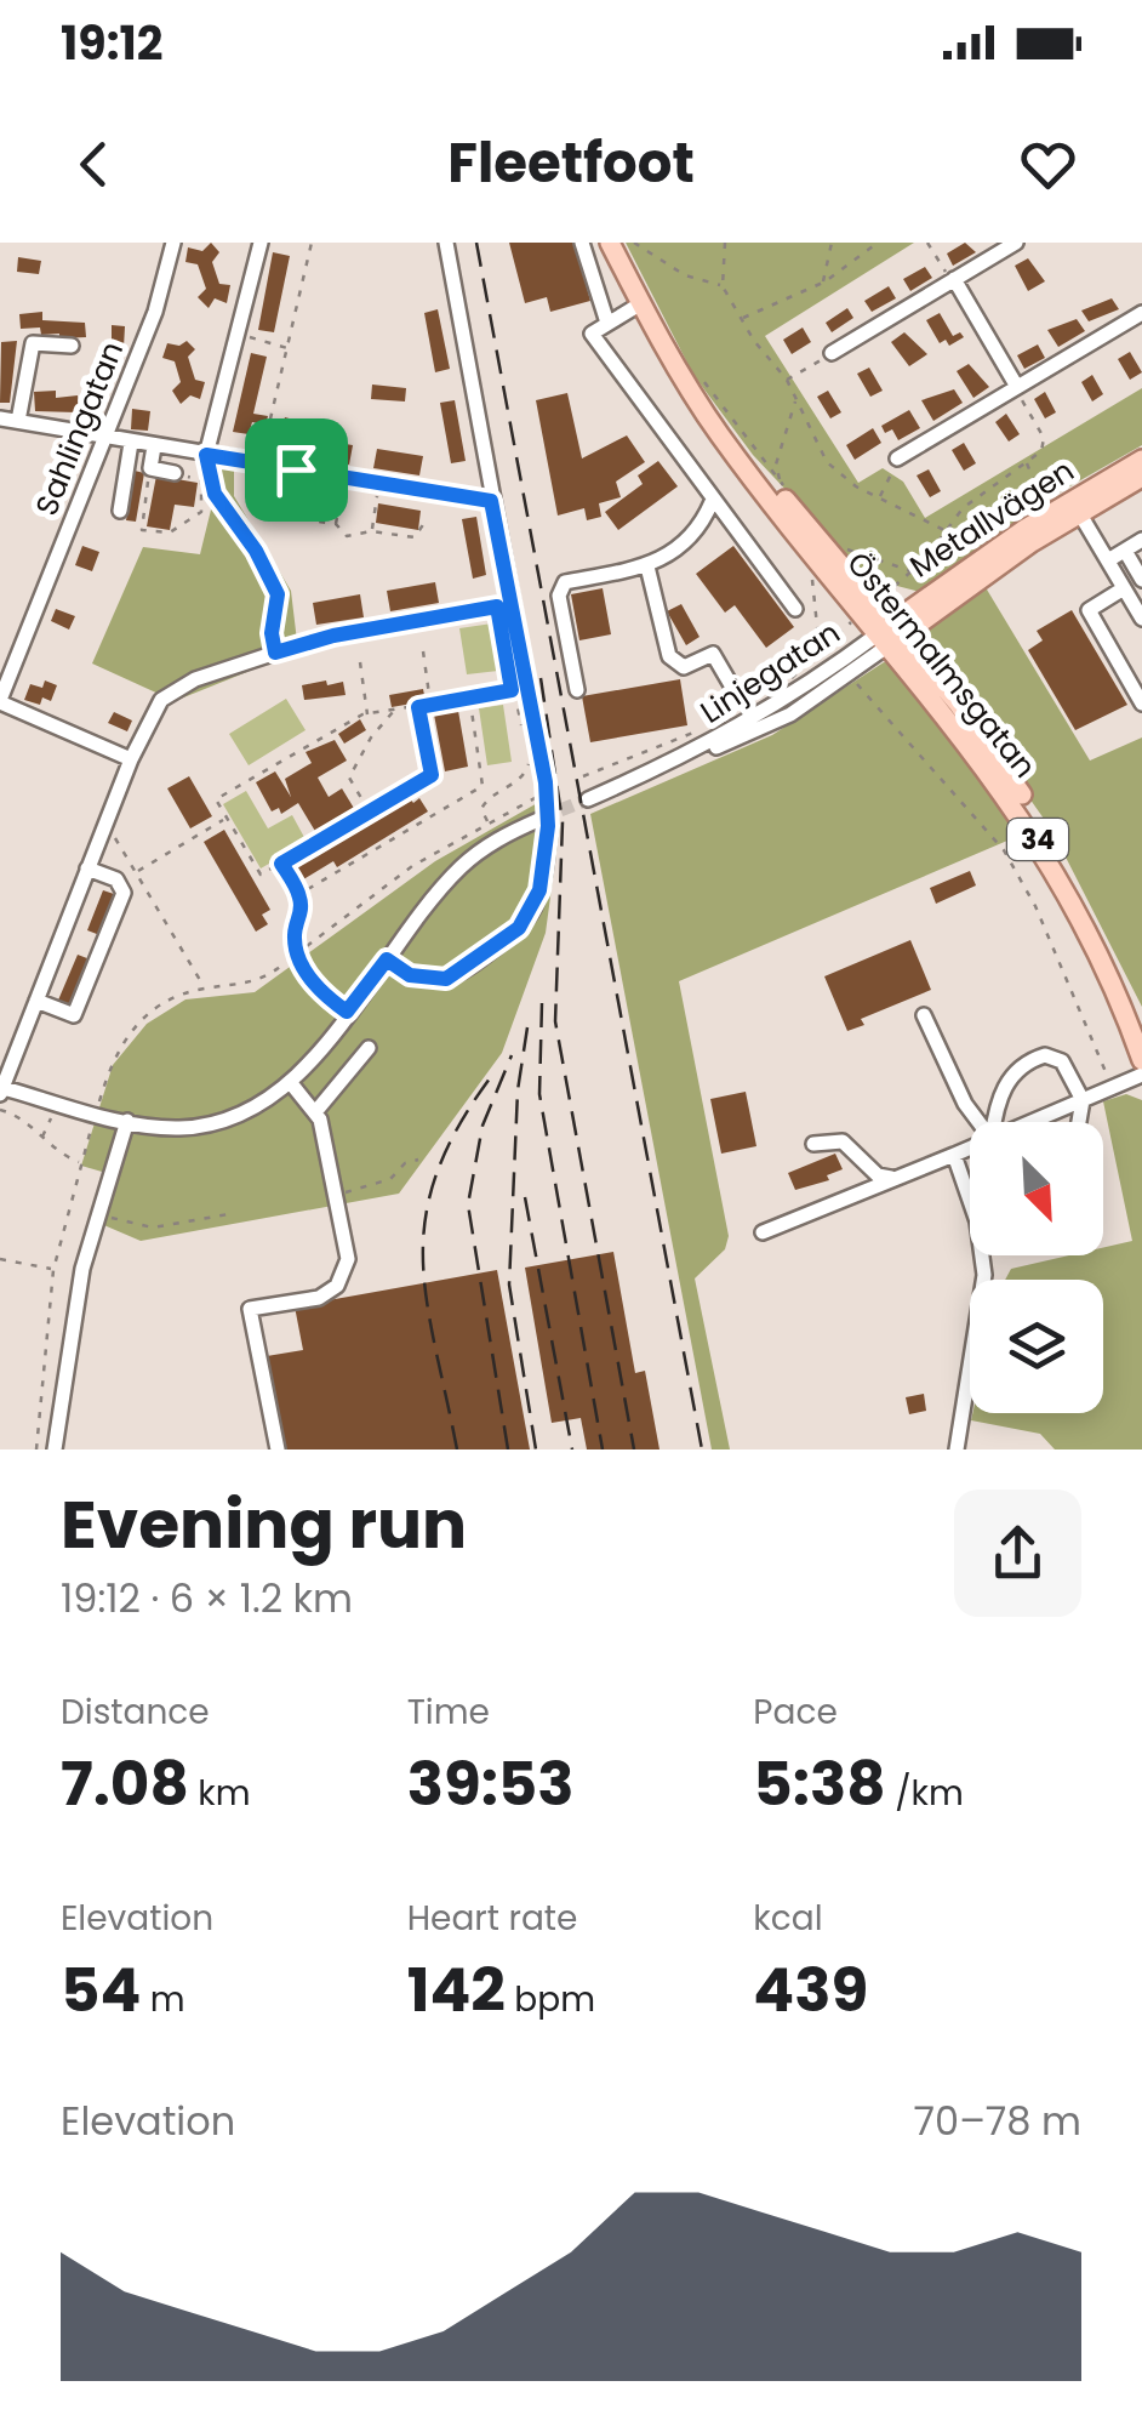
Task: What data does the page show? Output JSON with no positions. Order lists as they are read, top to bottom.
{
  "streets": {
    "main road": ["Metallvägen", "Östermalmsgatan", "34"],
    "street": ["Sahlingatan", "Linjegatan"]
  },
  "crossings": [
    ["Metallvägen", "Östermalmsgatan"],
    ["Metallvägen", "Linjegatan"],
    ["Östermalmsgatan", "Linjegatan"]
  ],
  "north": "bottom right",
  "page": {
    "status": "19:12",
    "header": "Fleetfoot",
    "heading": ["Evening run", "19:12 · 6 × 1.2 km"],
    "stats": [
      ["Distance", "7.08 km"],
      ["Time", "39:53"],
      ["Pace", "5:38 /km"],
      ["Elevation", "54 m"],
      ["Heart rate", "142 bpm"],
      ["kcal", "439"]
    ],
    "chart": ["Elevation", "70–78 m"]
  }
}
